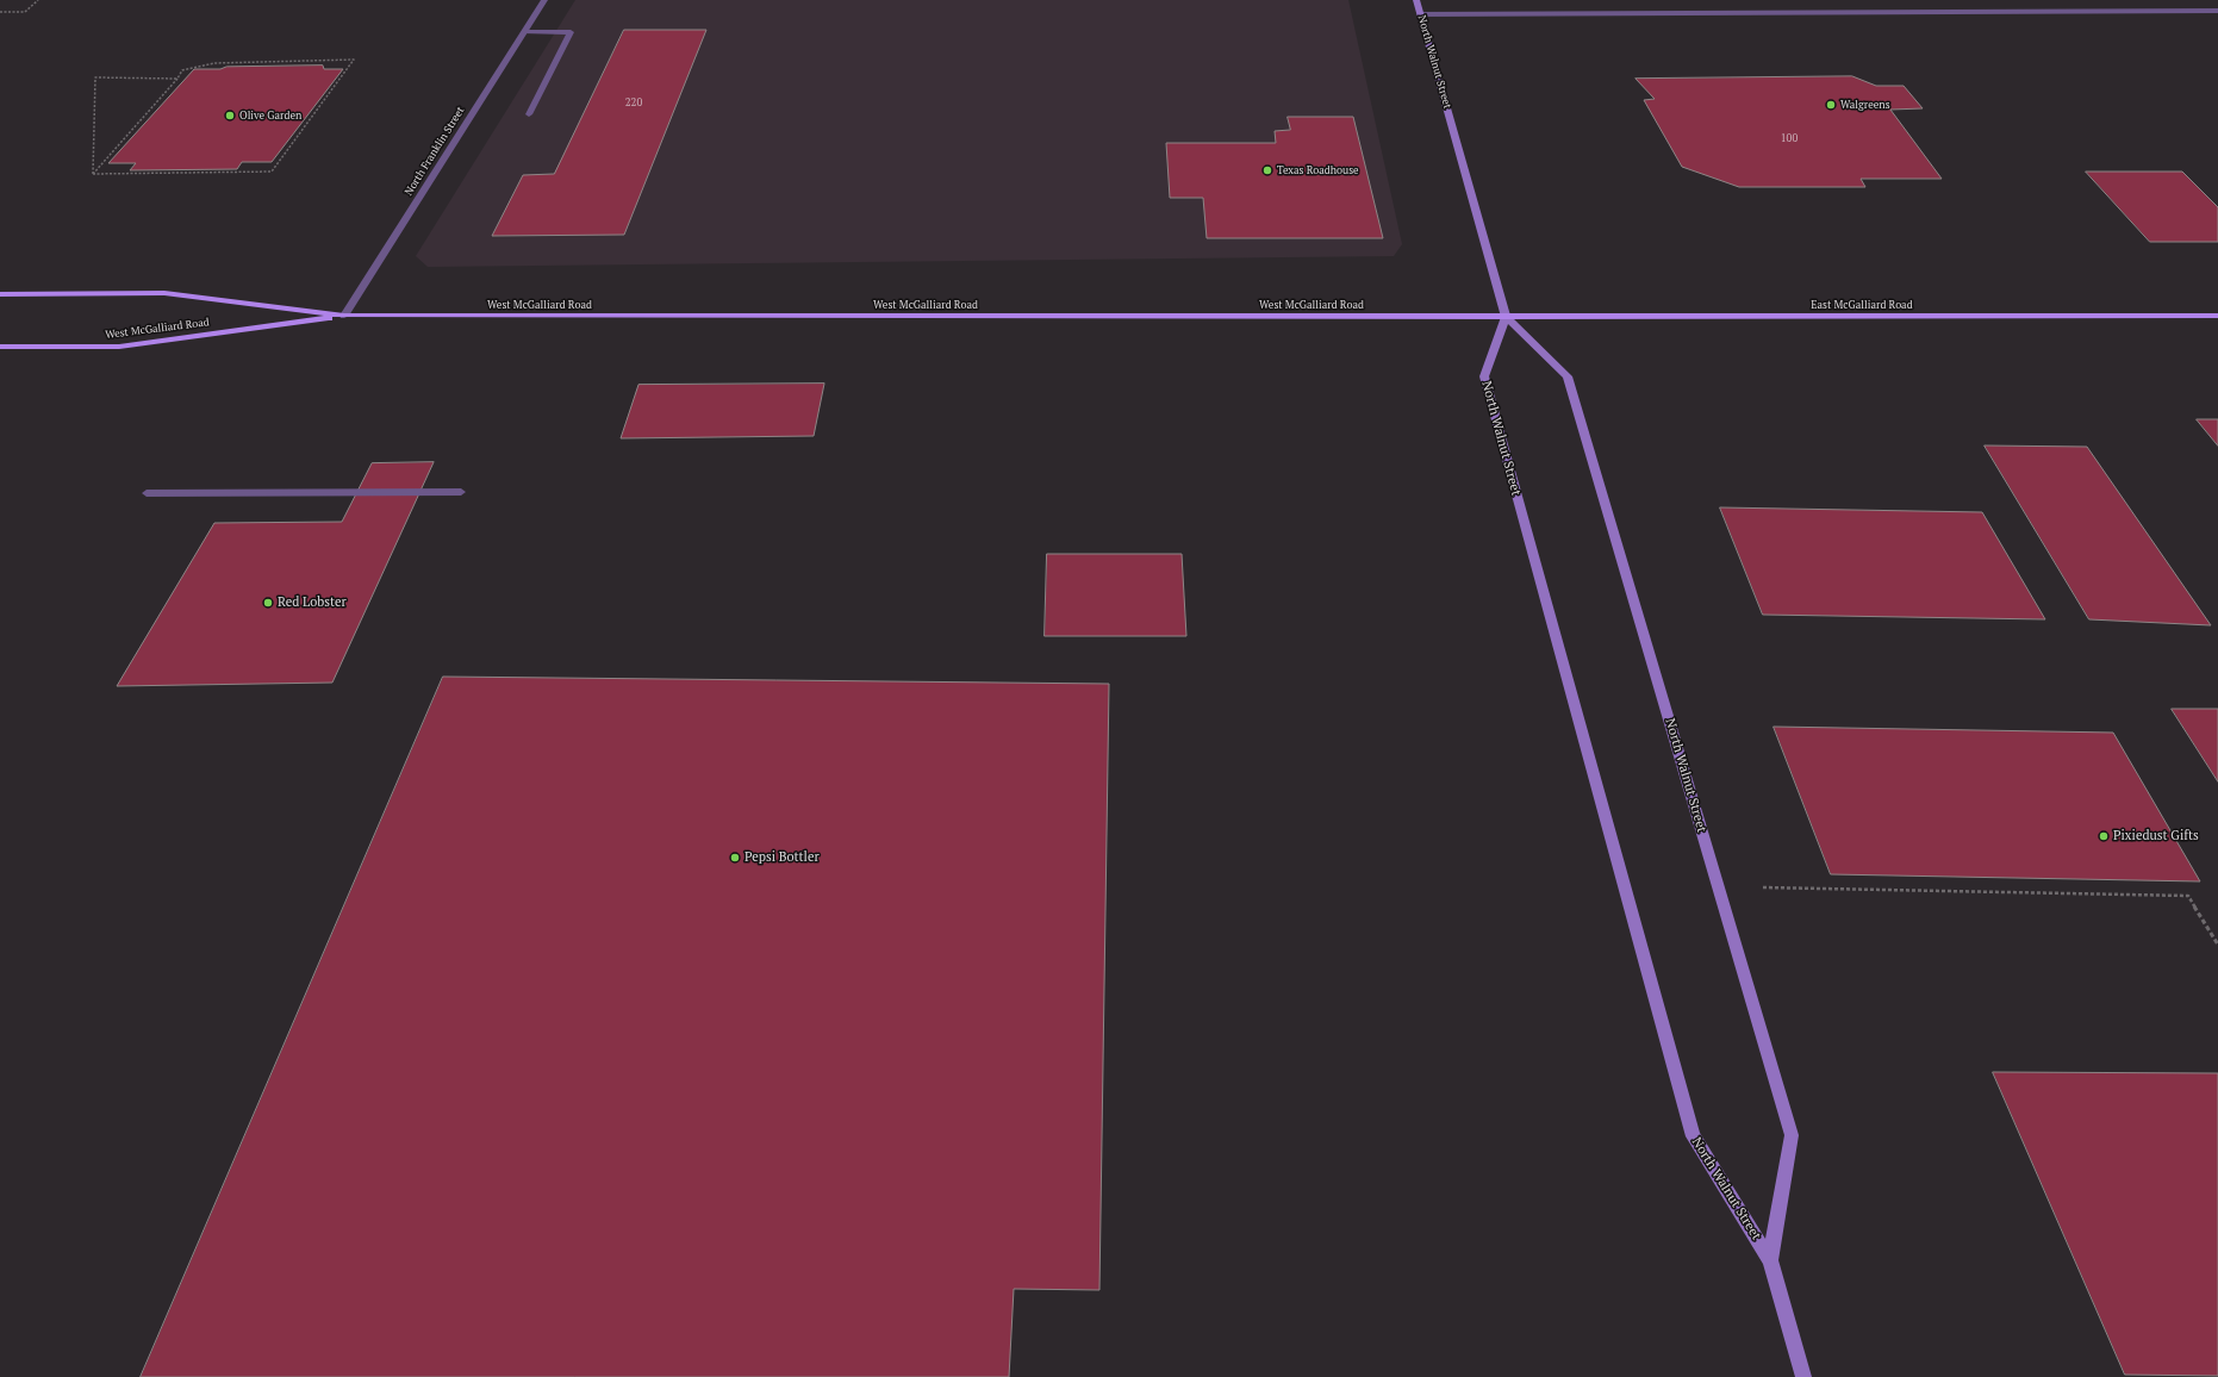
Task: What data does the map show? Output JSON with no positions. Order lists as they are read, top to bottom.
{
  "streets": {
    "main road": ["North Walnut Street", "West McGalliard Road", "East McGalliard Road"],
    "street": ["North Franklin Street"]
  },
  "crossings": [
    ["North Walnut Street", "West McGalliard Road"],
    ["North Walnut Street", "East McGalliard Road"],
    ["North Franklin Street", "West McGalliard Road"],
    ["West McGalliard Road", "East McGalliard Road"]
  ],
  "places": [
    "Walgreens",
    "Olive Garden",
    "Texas Roadhouse",
    "Red Lobster",
    "Pixiedust Gifts",
    "Pepsi Bottler"
  ],
  "house_numbers": ["220", "100"]
}
